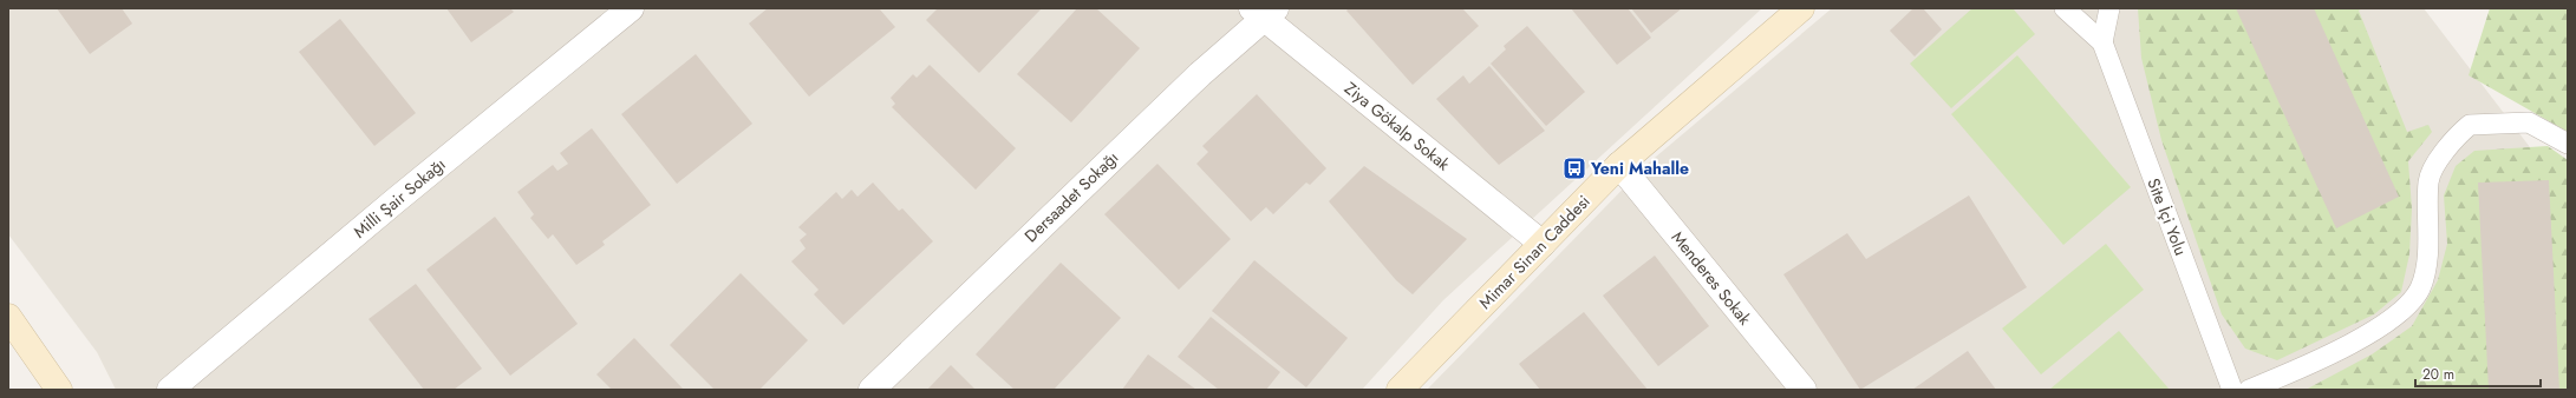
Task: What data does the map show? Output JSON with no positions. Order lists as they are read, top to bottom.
{
  "streets": {
    "main road": ["Mimar Sinan Caddesi"],
    "street": [
      "Ziya Gökalp Sokak",
      "Dersaadet Sokağı",
      "Milli Şair Sokağı",
      "Menderes Sokak"
    ],
    "lane": ["Site İçi Yolu"]
  },
  "crossings": [
    ["Ziya Gökalp Sokak", "Dersaadet Sokağı"],
    ["Ziya Gökalp Sokak", "Mimar Sinan Caddesi"],
    ["Mimar Sinan Caddesi", "Menderes Sokak"]
  ],
  "places": {
    "bus stop": ["Yeni Mahalle"]
  },
  "scale_bar": "20 m"
}
